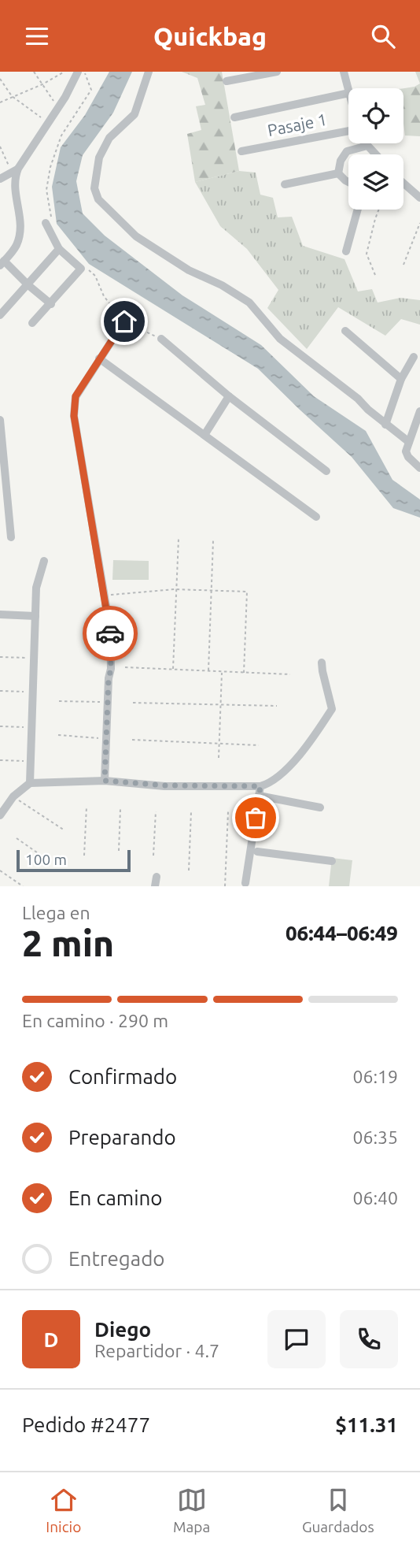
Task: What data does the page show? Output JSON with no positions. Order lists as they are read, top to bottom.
{
  "streets": {
    "street": ["Pasaje 1"]
  },
  "scale_bar": "100 m",
  "page": {
    "header": "Quickbag",
    "scale": "100 m",
    "heading": ["2 min", "Llega en", "06:44–06:49"],
    "panel": [
      "Diego",
      "Repartidor · 4.7",
      "Pedido #2477",
      "$11.31"
    ],
    "bar": "En camino · 290 m",
    "list": [
      ["Confirmado", "06:19"],
      ["Preparando", "06:35"],
      ["En camino", "06:40"],
      "Entregado"
    ],
    "round": "D",
    "tabs": ["Inicio", "Mapa", "Guardados"]
  }
}
